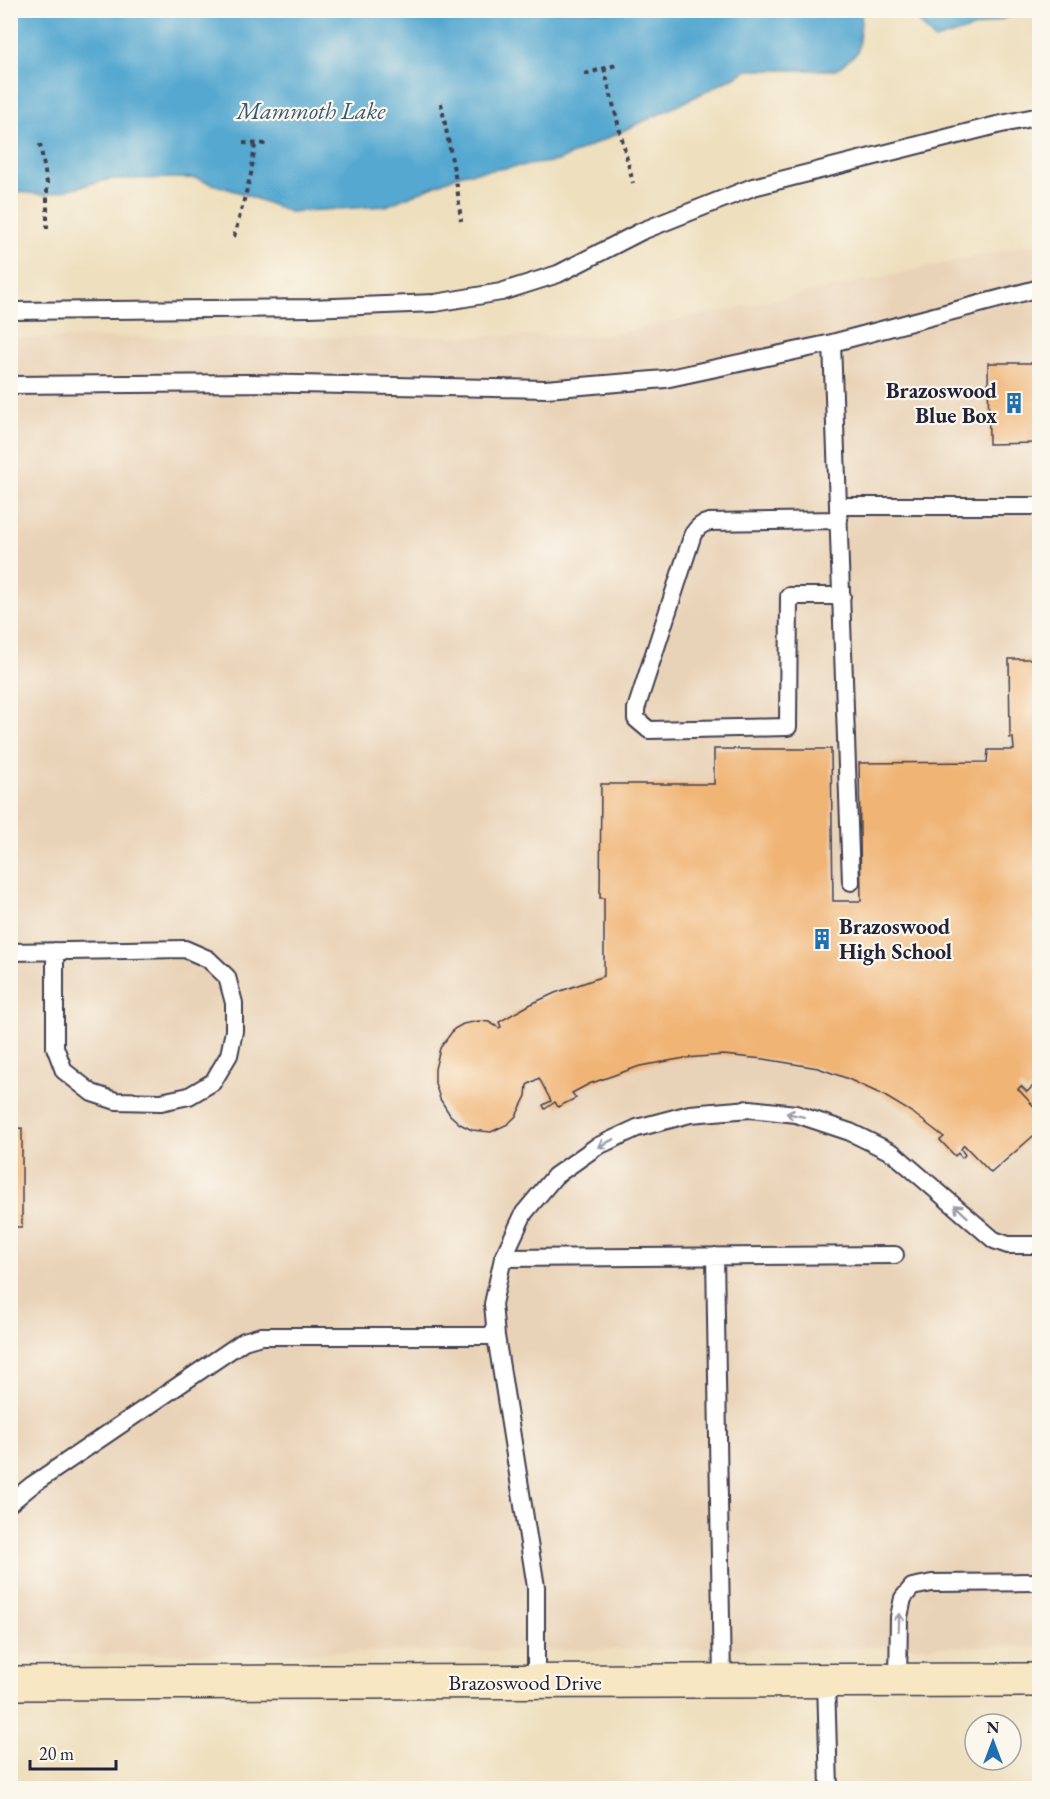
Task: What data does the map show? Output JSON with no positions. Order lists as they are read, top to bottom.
{
  "streets": {
    "street": ["Brazoswood Drive"]
  },
  "water": ["Mammoth Lake"],
  "places": {
    "building": ["Brazoswood Blue Box", "Brazoswood High School"]
  },
  "scale_bar": "20 m",
  "north": "top"
}
